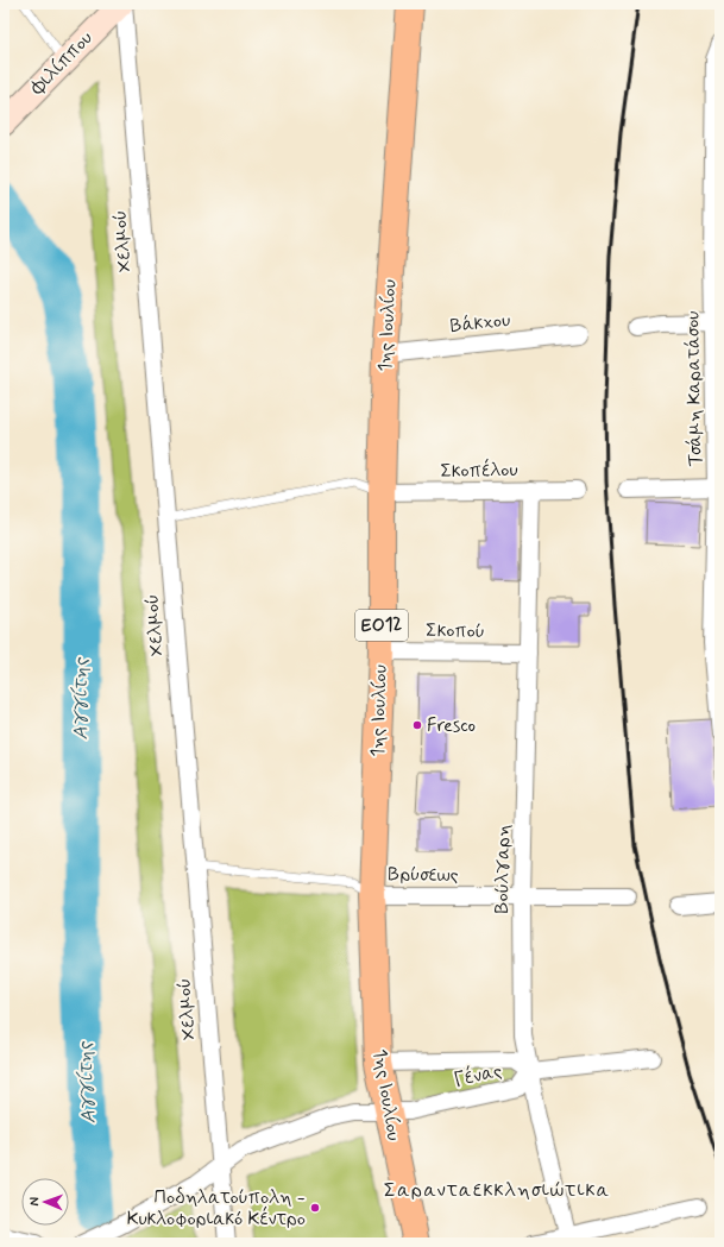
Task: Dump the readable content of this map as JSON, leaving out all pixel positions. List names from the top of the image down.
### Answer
{
  "streets": {
    "main road": ["Φιλίππου", "1ης Ιουλίου", "ΕΟ12"],
    "street": [
      "Χελμού",
      "Βάκχου",
      "Τσάμη Καρατάσου",
      "Σκοπέλου",
      "Σκοπού",
      "Βούλγαρη",
      "Βρύσεως",
      "Γένας"
    ]
  },
  "crossings": [
    ["Φιλίππου", "Χελμού"],
    ["Χελμού", "Βρύσεως"],
    ["Χελμού", "Γένας"],
    ["Βάκχου", "1ης Ιουλίου"],
    ["1ης Ιουλίου", "Σκοπέλου"],
    ["1ης Ιουλίου", "Σκοπού"],
    ["1ης Ιουλίου", "Βρύσεως"],
    ["1ης Ιουλίου", "Γένας"],
    ["Σκοπέλου", "Βούλγαρη"],
    ["Σκοπού", "Βούλγαρη"],
    ["Βούλγαρη", "Βρύσεως"],
    ["Βούλγαρη", "Γένας"]
  ],
  "districts": ["Σαρανταεκκλησιώτικα"],
  "water": ["Αγγίτης"],
  "places": ["Fresco", "Ποδηλατούπολη - Κυκλοφοριακό Κέντρο"],
  "north": "left"
}
